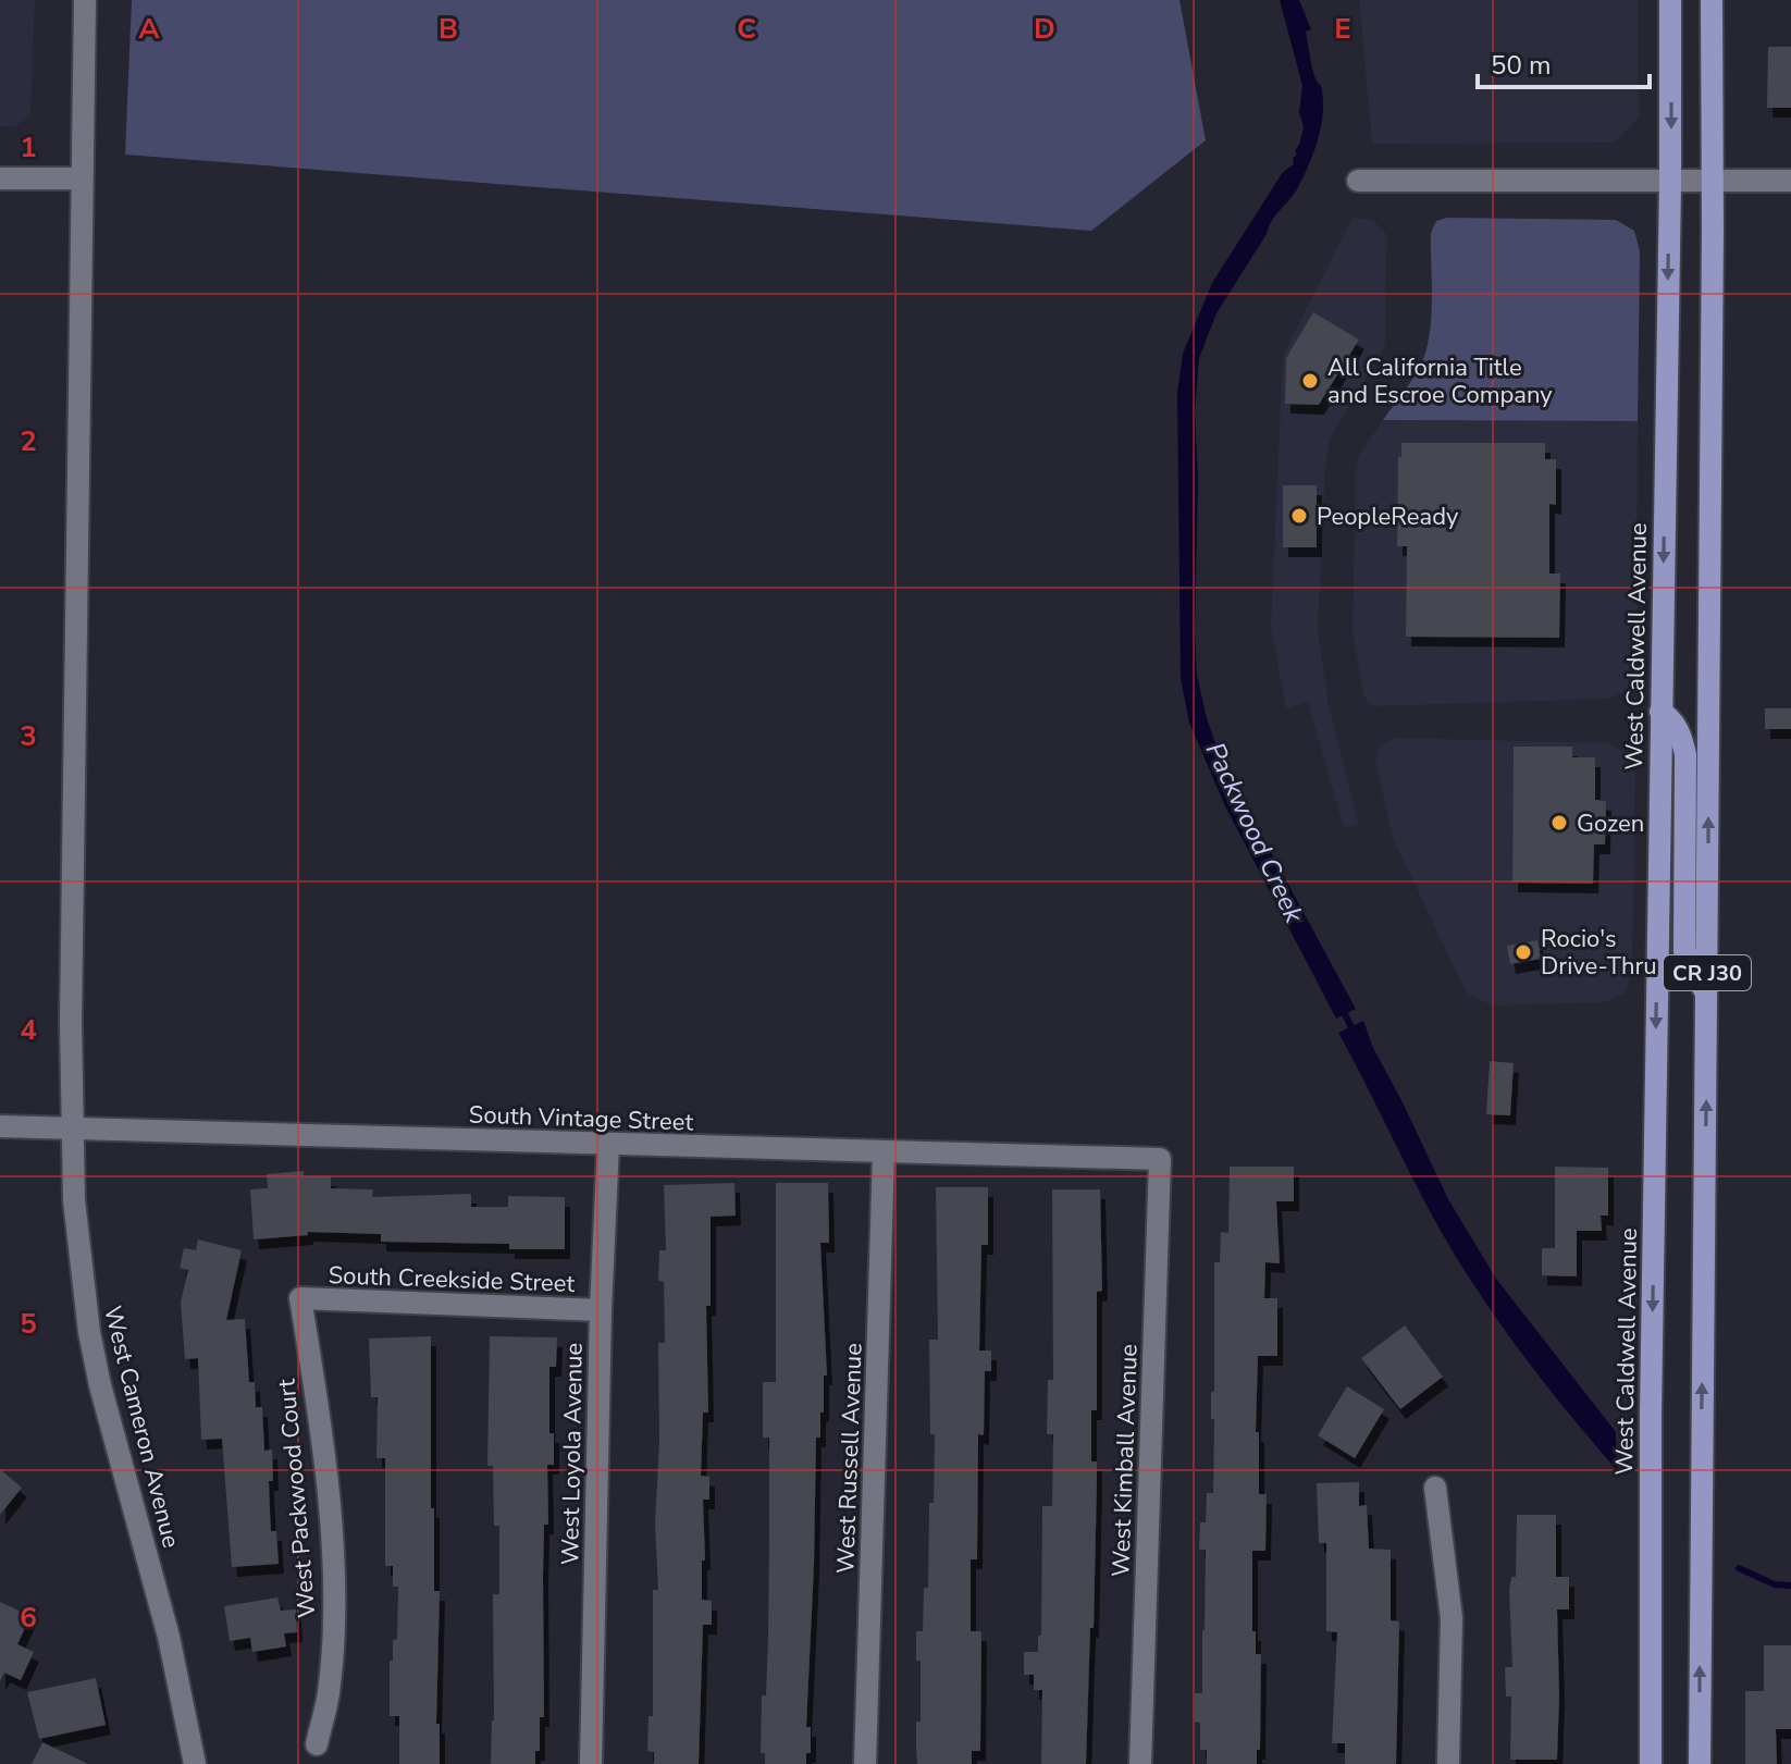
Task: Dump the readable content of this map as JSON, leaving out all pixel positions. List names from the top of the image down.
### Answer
{
  "streets": {
    "main road": ["West Caldwell Avenue", "CR J30"],
    "street": [
      "South Vintage Street",
      "South Creekside Street",
      "West Cameron Avenue",
      "West Loyola Avenue",
      "West Russell Avenue",
      "West Kimball Avenue",
      "West Packwood Court"
    ]
  },
  "crossings": [
    ["South Vintage Street", "West Cameron Avenue"],
    ["South Vintage Street", "West Loyola Avenue"],
    ["South Vintage Street", "West Russell Avenue"],
    ["South Vintage Street", "West Kimball Avenue"],
    ["South Creekside Street", "West Loyola Avenue"],
    ["South Creekside Street", "West Packwood Court"]
  ],
  "water": ["Packwood Creek"],
  "places": [
    "All California Title and Escroe Company",
    "PeopleReady",
    "Gozen",
    "Rocio's Drive-Thru"
  ],
  "scale_bar": "50 m",
  "grid": {
    "columns": [
      "A",
      "B",
      "C",
      "D",
      "E"
    ],
    "rows": [
      "1",
      "2",
      "3",
      "4",
      "5",
      "6"
    ]
  }
}
